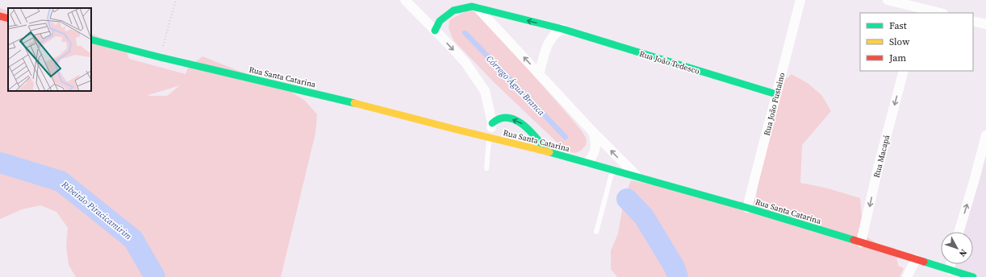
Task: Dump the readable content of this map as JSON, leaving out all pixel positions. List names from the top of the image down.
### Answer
{
  "streets": {
    "street": [
      "Rua João Tedesco",
      "Rua Santa Catarina",
      "Rua João Fustaino",
      "Rua Macapá"
    ]
  },
  "crossings": [
    ["Rua João Tedesco", "Rua João Fustaino"],
    ["Rua Santa Catarina", "Rua João Fustaino"],
    ["Rua Santa Catarina", "Rua Macapá"]
  ],
  "one_way": ["Rua Macapá"],
  "water": ["Córrego Água Branca", "Ribeirão Piracicamirim"],
  "legend": ["Fast", "Slow", "Jam"],
  "north": "bottom right"
}
